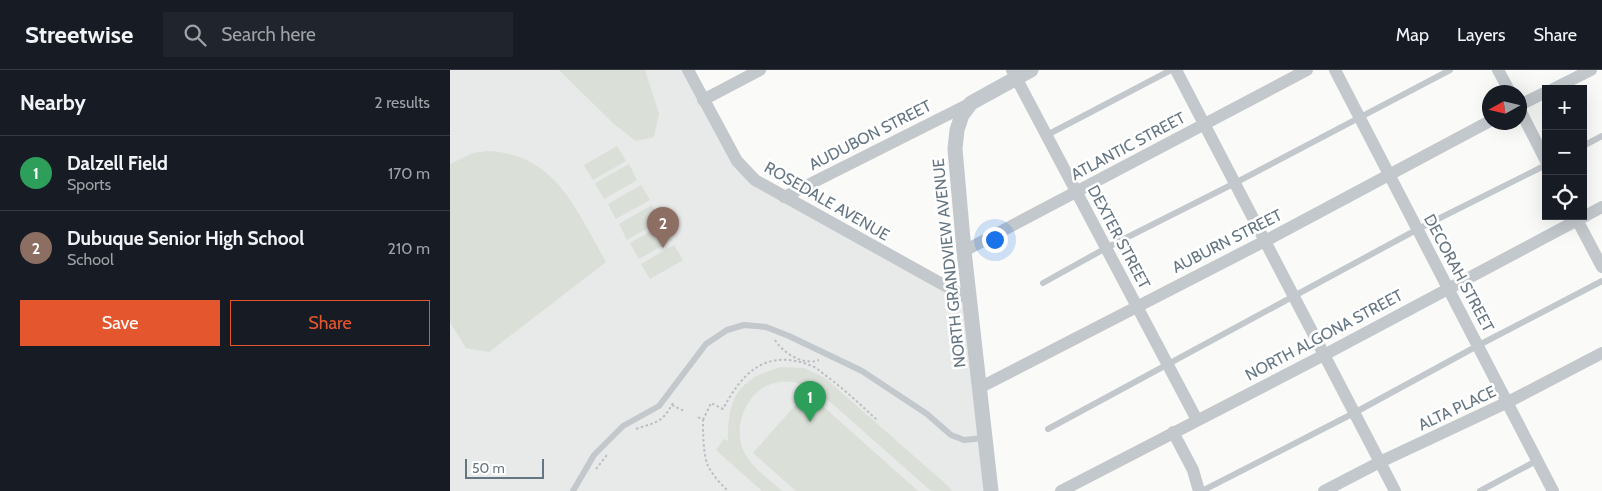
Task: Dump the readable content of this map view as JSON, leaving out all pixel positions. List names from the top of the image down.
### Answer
{
  "streets": {
    "street": [
      "AUDUBON STREET",
      "ATLANTIC STREET",
      "ROSEDALE AVENUE",
      "DEXTER STREET",
      "AUBURN STREET",
      "NORTH GRANDVIEW AVENUE",
      "DECORAH STREET",
      "NORTH ALGONA STREET",
      "ALTA PLACE"
    ]
  },
  "crossings": [
    ["AUDUBON STREET", "ROSEDALE AVENUE"],
    ["AUDUBON STREET", "NORTH GRANDVIEW AVENUE"],
    ["ATLANTIC STREET", "DEXTER STREET"],
    ["ATLANTIC STREET", "NORTH GRANDVIEW AVENUE"],
    ["ROSEDALE AVENUE", "NORTH GRANDVIEW AVENUE"],
    ["DEXTER STREET", "AUBURN STREET"],
    ["DEXTER STREET", "NORTH ALGONA STREET"],
    ["AUBURN STREET", "NORTH GRANDVIEW AVENUE"],
    ["AUBURN STREET", "DECORAH STREET"],
    ["DECORAH STREET", "NORTH ALGONA STREET"],
    ["DECORAH STREET", "ALTA PLACE"]
  ],
  "scale_bar": "50 m",
  "north": "left",
  "page": {
    "header": "Streetwise",
    "search": "Search here",
    "nav": ["Map", "Layers", "Share"],
    "heading": ["Nearby", "2 results"],
    "map_buttons": ["+", "−"],
    "list": [
      {
        "mark": "1",
        "name": "Dalzell Field",
        "note": "Sports",
        "value": "170 m"
      },
      {
        "mark": "2",
        "name": "Dubuque Senior High School",
        "note": "School",
        "value": "210 m"
      }
    ],
    "pins": ["2", "1"],
    "buttons": ["Save", "Share"],
    "scale": "50 m"
  }
}
